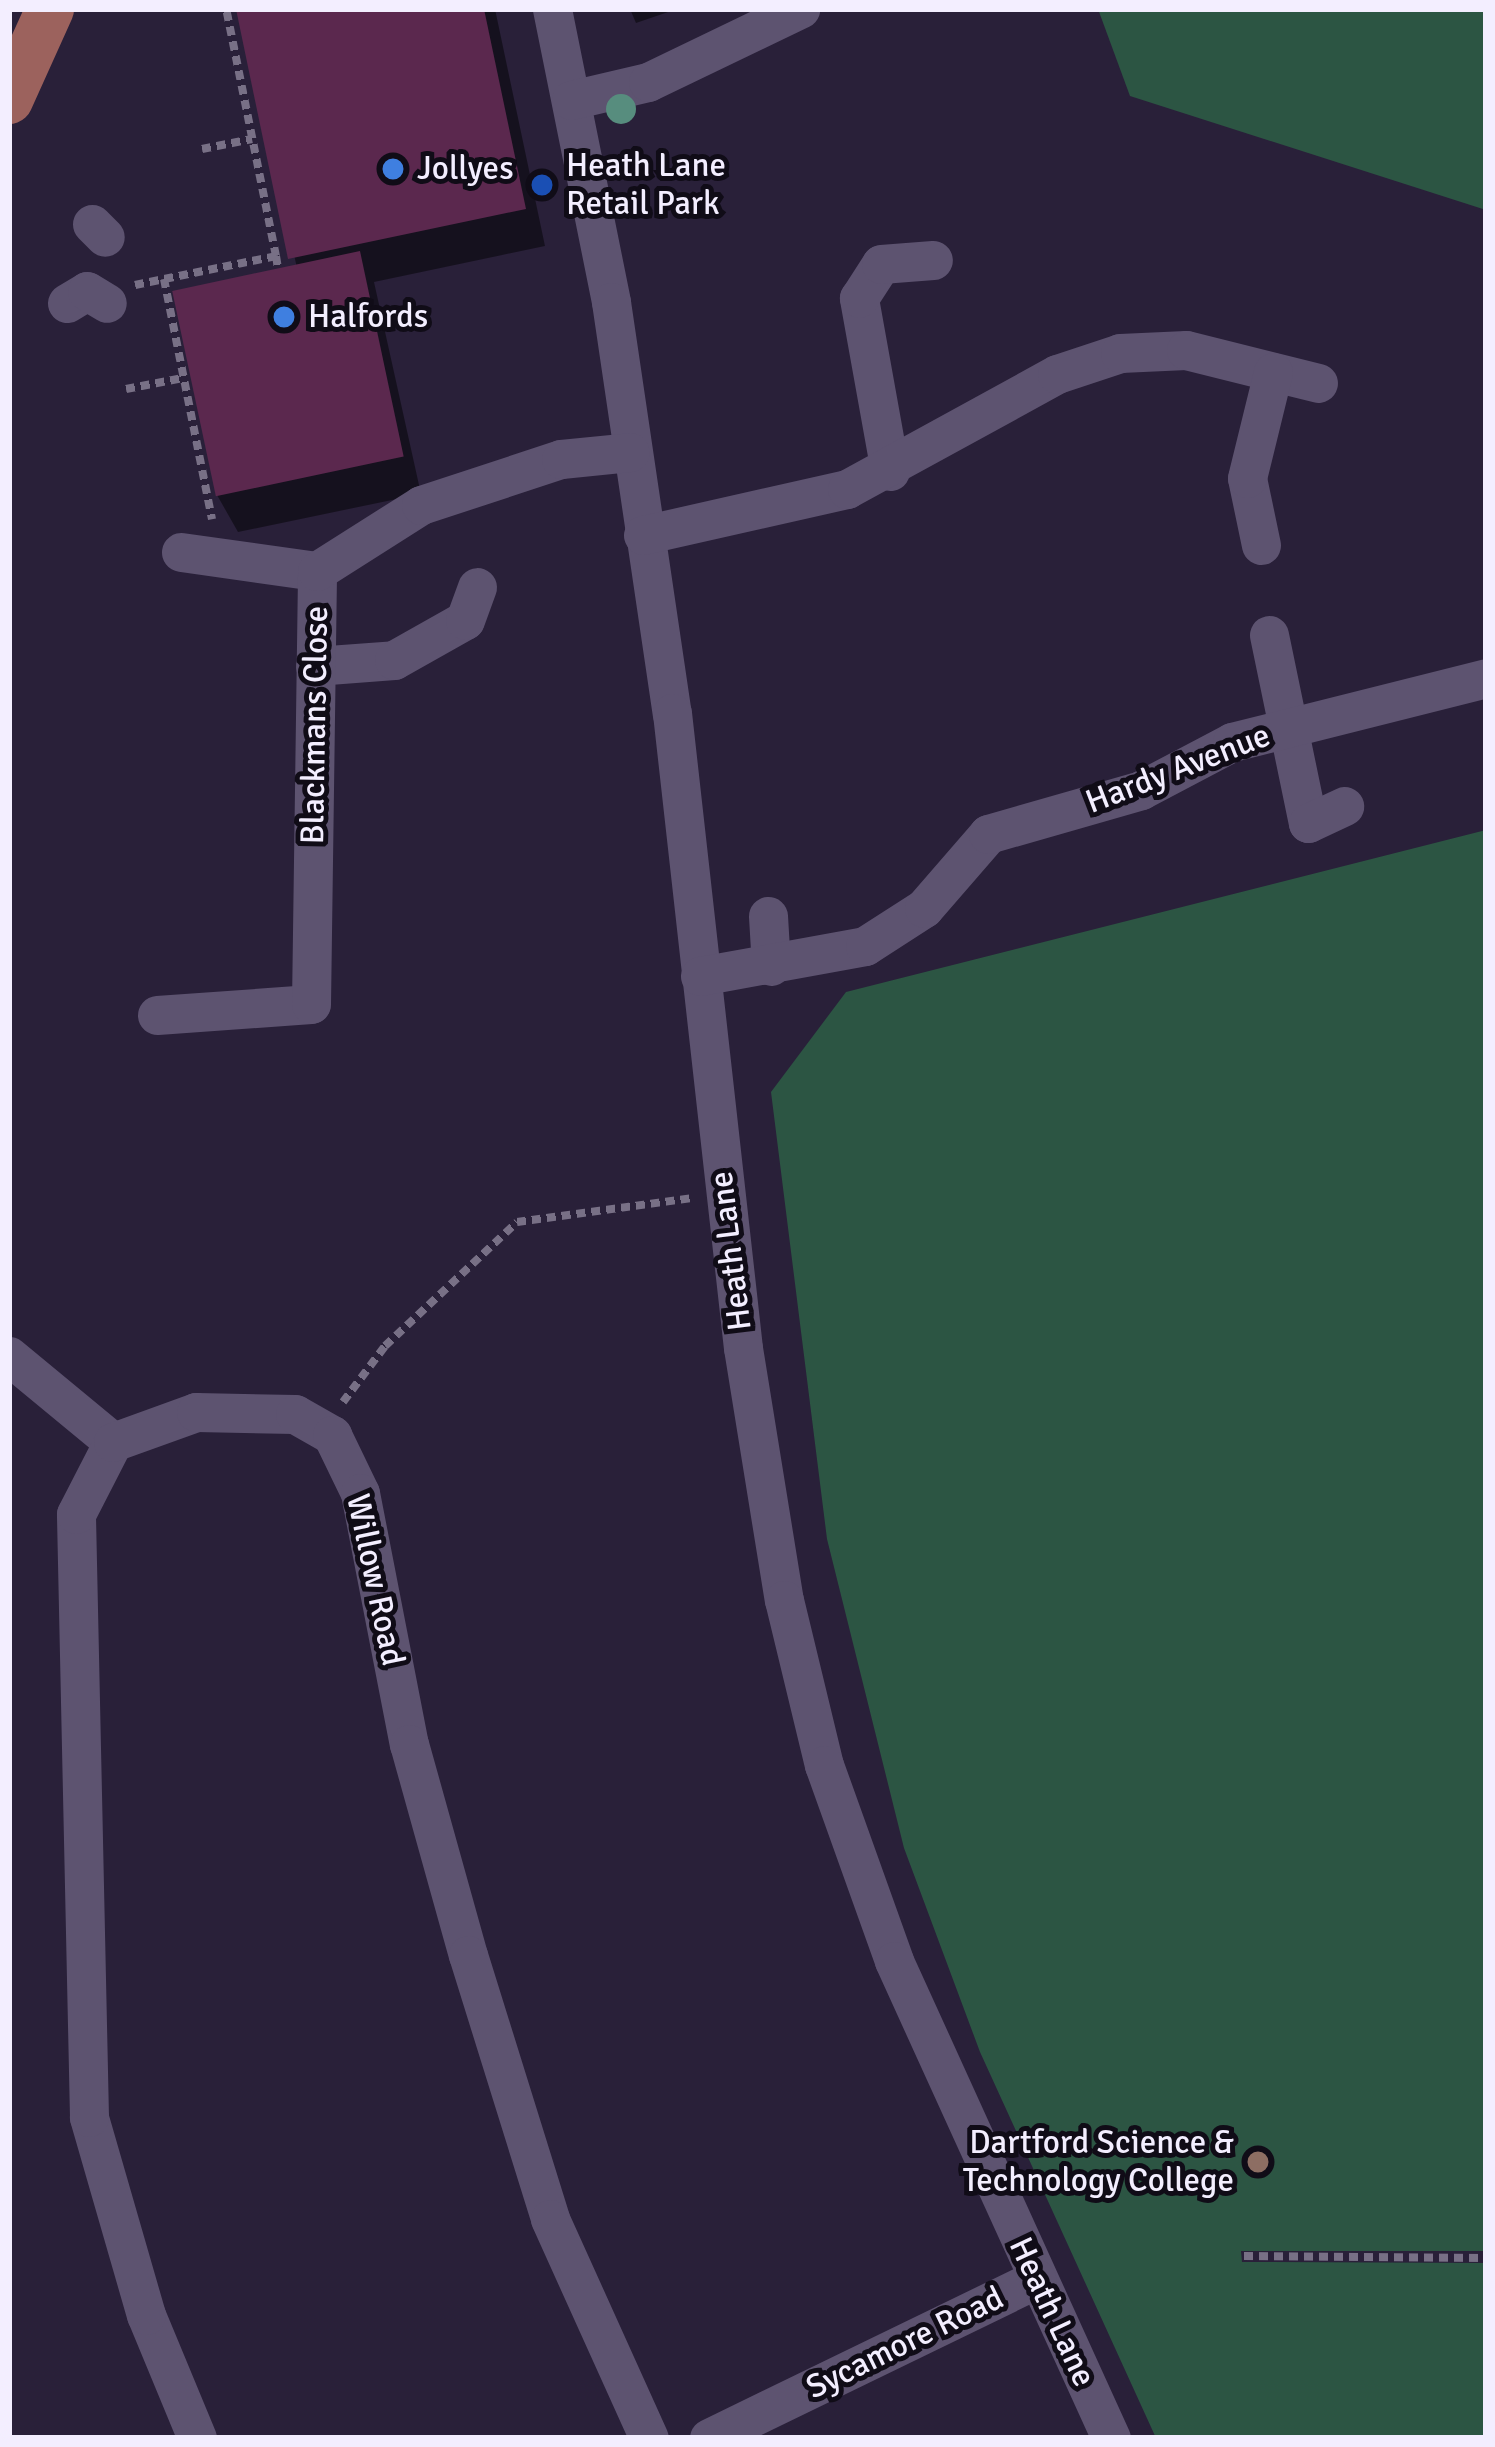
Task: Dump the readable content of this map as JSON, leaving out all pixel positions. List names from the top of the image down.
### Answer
{
  "streets": {
    "street": [
      "Blackmans Close",
      "Hardy Avenue",
      "Heath Lane",
      "Willow Road",
      "Sycamore Road"
    ]
  },
  "crossings": [
    ["Blackmans Close", "Heath Lane"],
    ["Hardy Avenue", "Heath Lane"],
    ["Heath Lane", "Sycamore Road"]
  ],
  "places": [
    "Jollyes",
    "Heath Lane Retail Park",
    "Halfords",
    "Dartford Science & Technology College"
  ]
}
